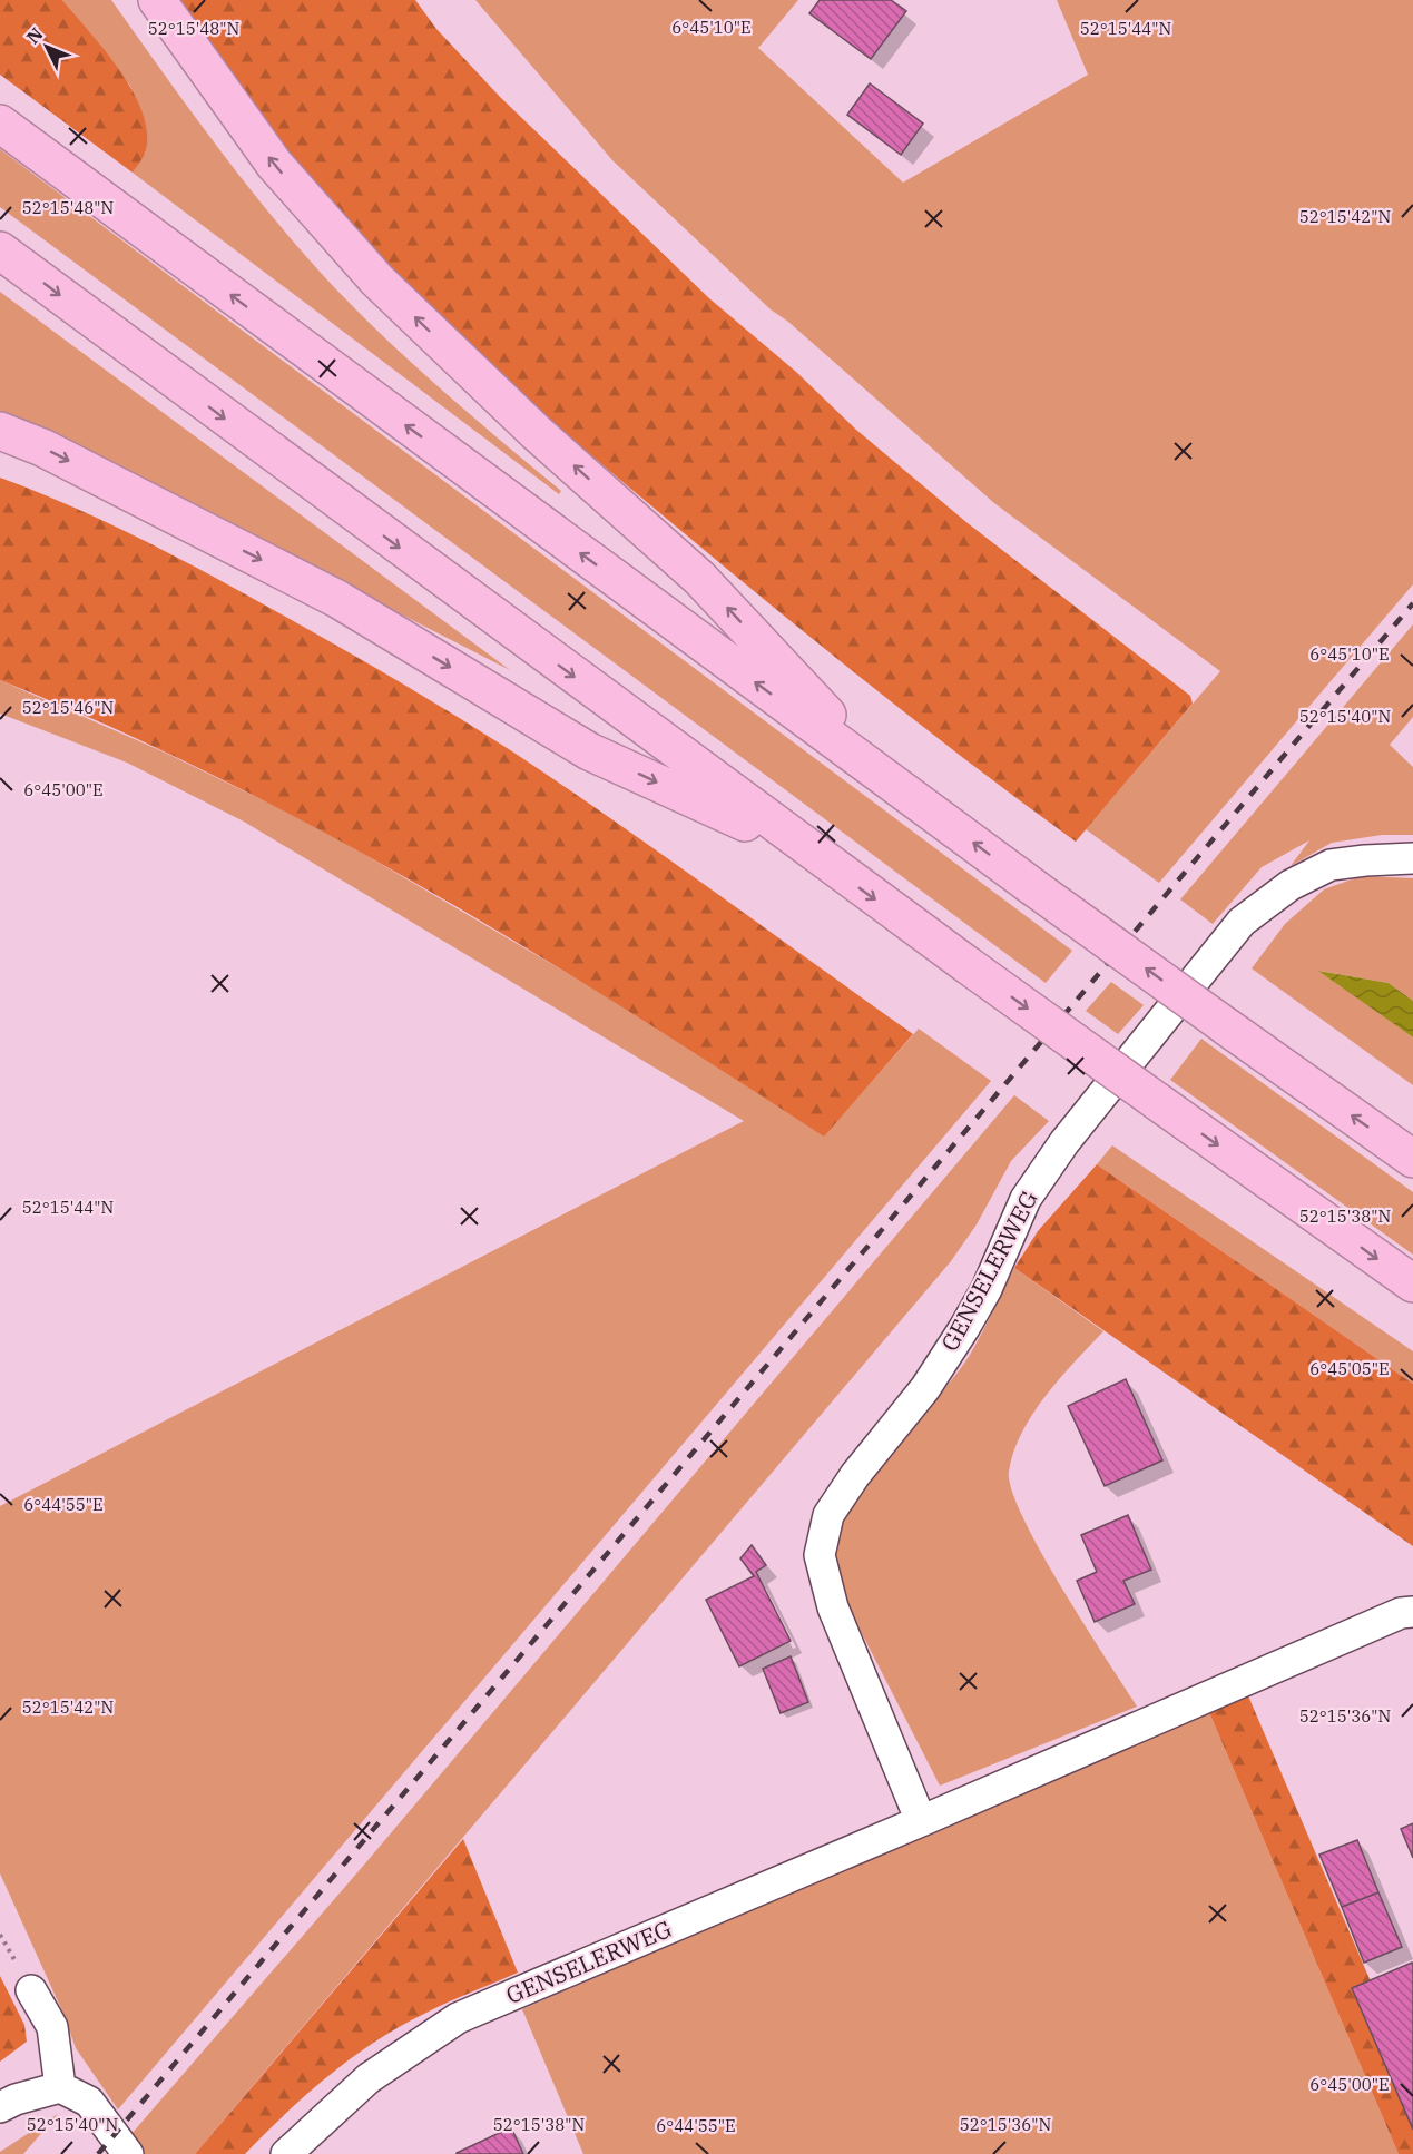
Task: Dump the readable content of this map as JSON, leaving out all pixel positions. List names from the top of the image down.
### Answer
{
  "streets": {
    "street": ["GENSELERWEG"]
  },
  "north": "top left",
  "coordinates": [
    "6°45'10\"E",
    "52°15'48\"N",
    "52°15'44\"N",
    "52°15'42\"N",
    "52°15'46\"N",
    "52°15'40\"N",
    "6°45'00\"E",
    "52°15'38\"N",
    "6°45'05\"E",
    "6°44'55\"E",
    "52°15'36\"N"
  ]
}
